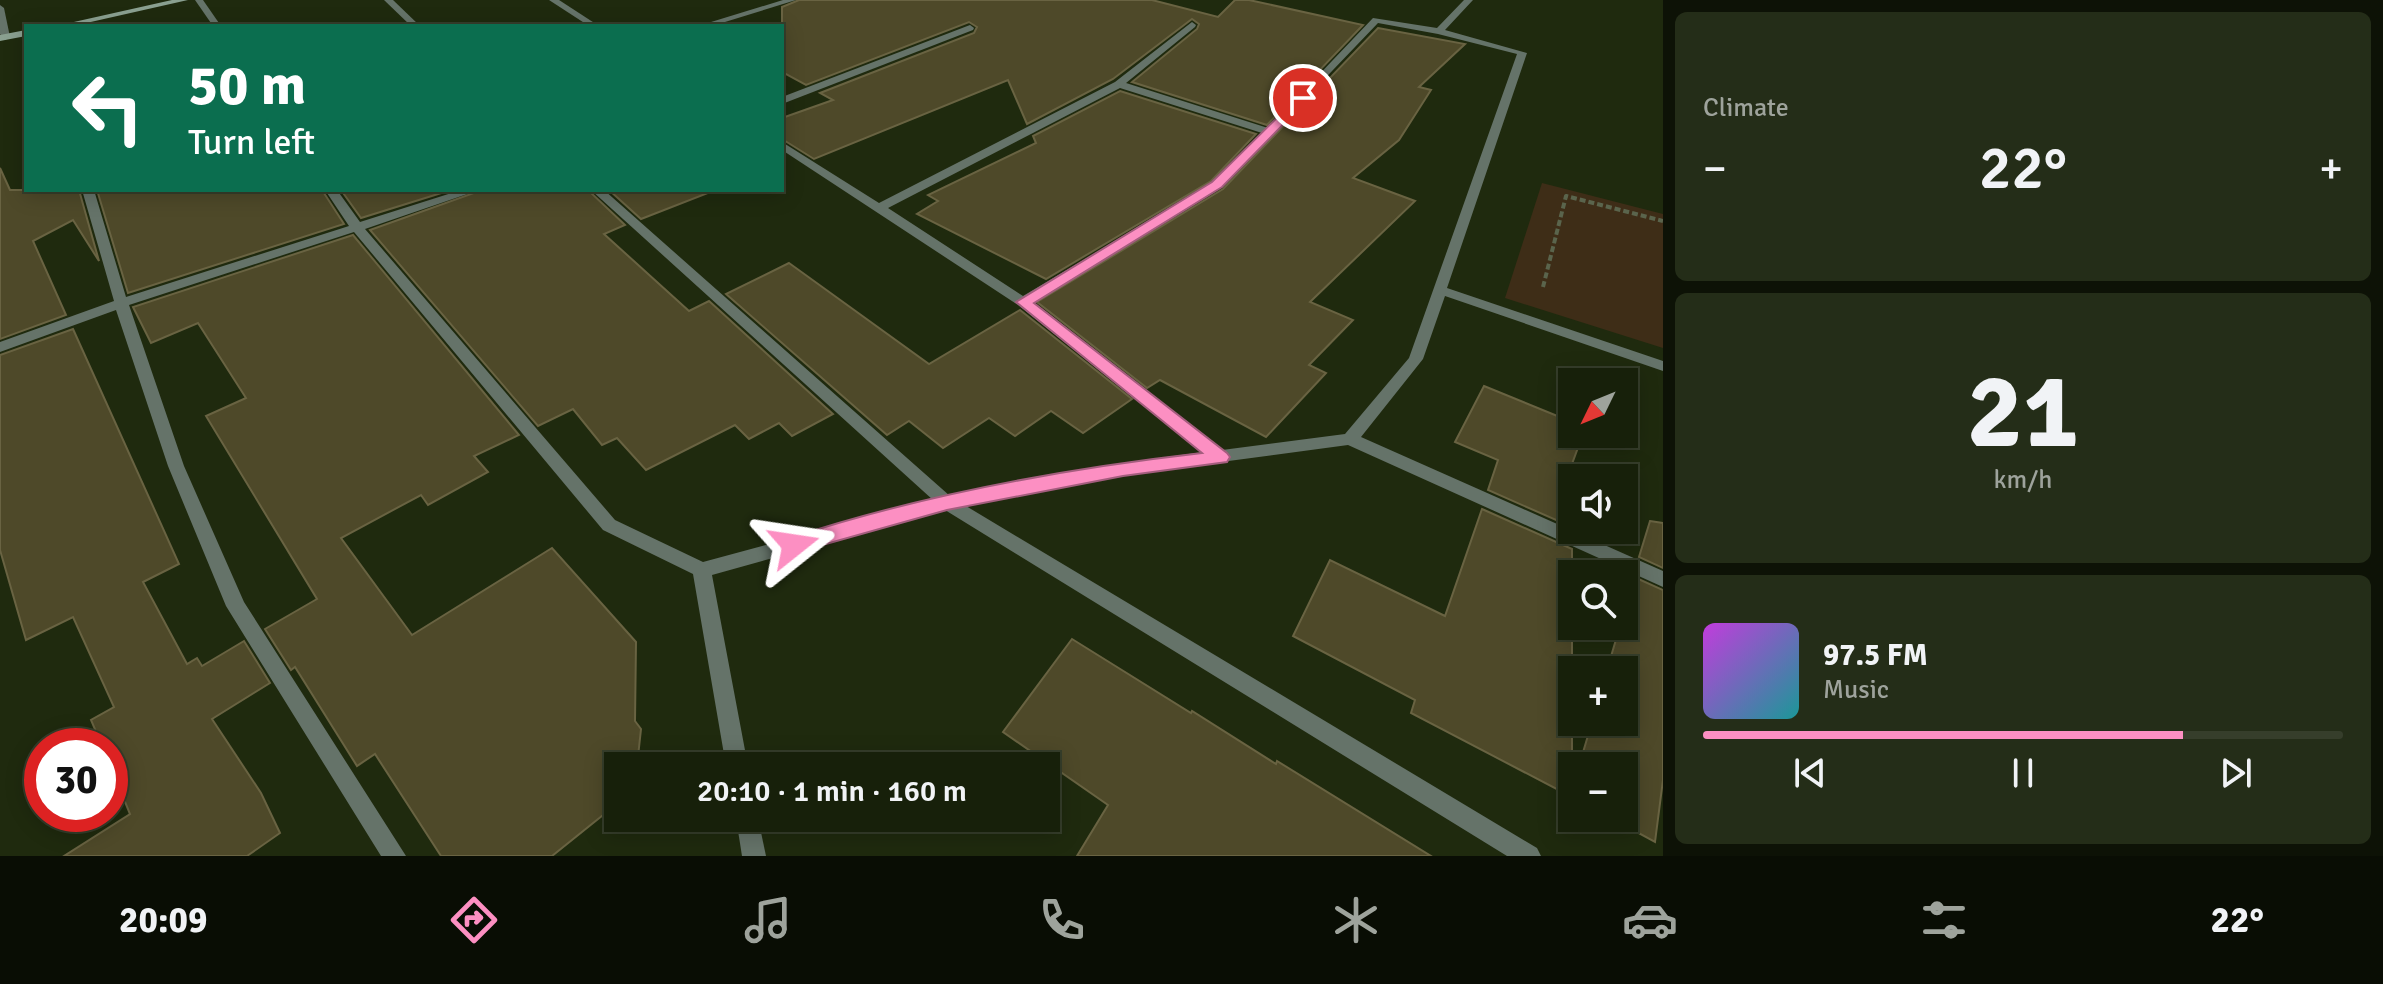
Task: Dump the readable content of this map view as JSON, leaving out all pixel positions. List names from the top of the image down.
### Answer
{
  "north": "bottom left",
  "page": {
    "tile": [
      "Climate",
      ["21", "km/h"]
    ],
    "turn": ["50 m", "Turn left"],
    "heat": ["−", "22°", "+"],
    "map_buttons": ["+", "−"],
    "song": ["97.5 FM", "Music"],
    "limit": "30",
    "trip": "20:10 · 1 min · 160 m",
    "tabs": ["20:09", "22°"]
  }
}
